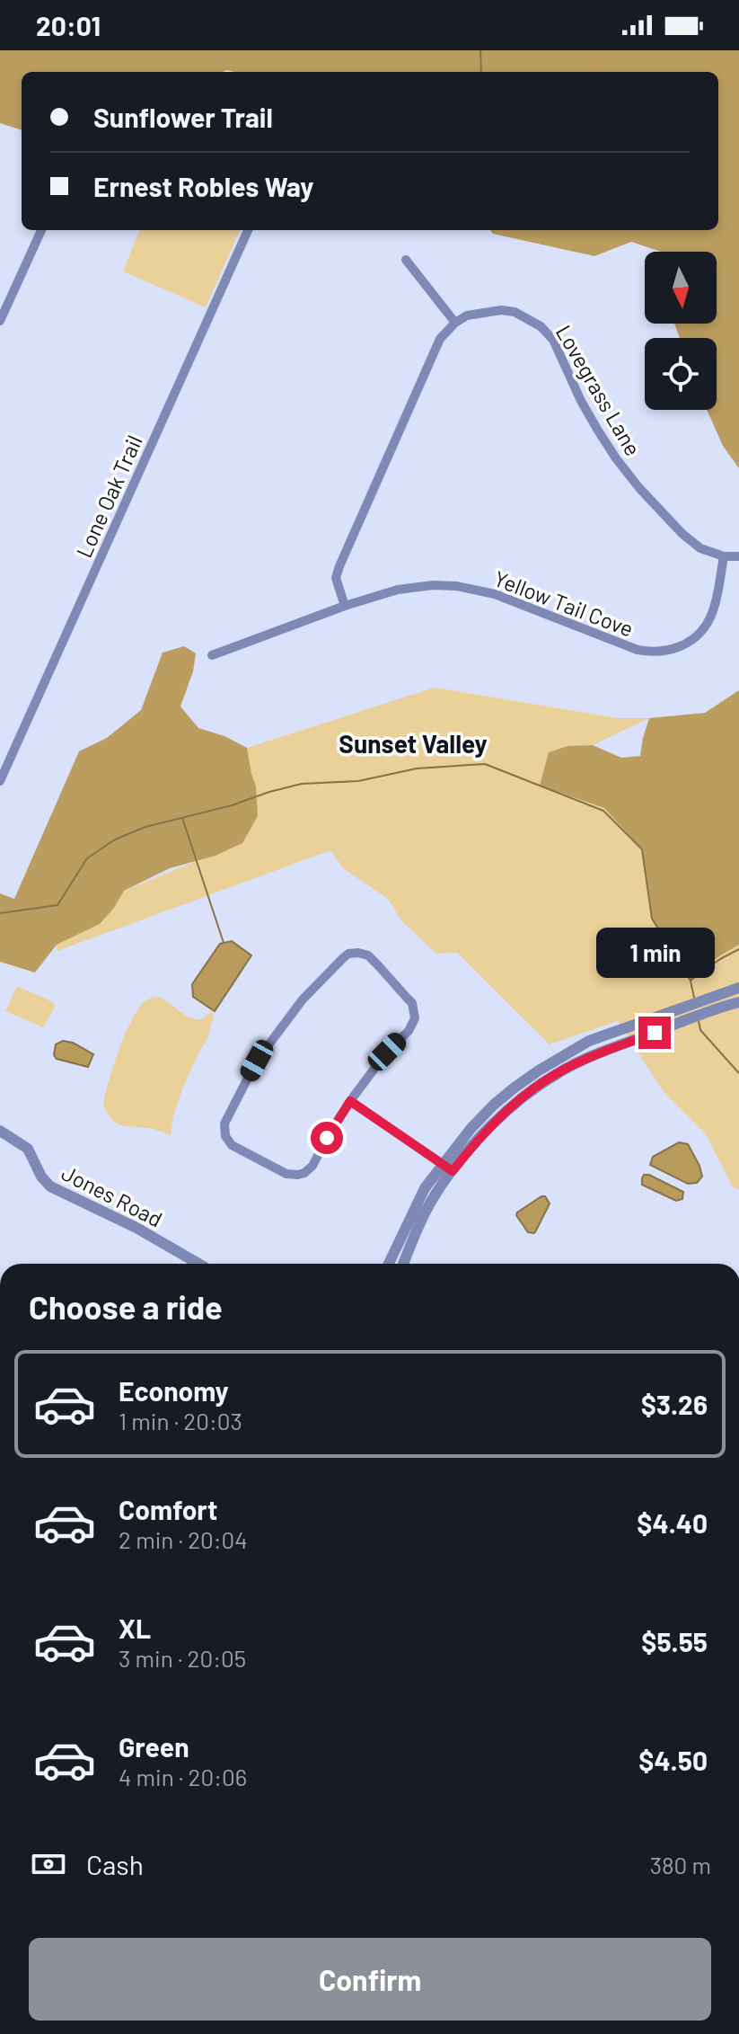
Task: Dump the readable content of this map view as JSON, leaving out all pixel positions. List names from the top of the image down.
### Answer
{
  "streets": {
    "street": [
      "Lovegrass Lane",
      "Lone Oak Trail",
      "Yellow Tail Cove",
      "Jones Road"
    ]
  },
  "crossings": [
    ["Lovegrass Lane", "Yellow Tail Cove"]
  ],
  "districts": ["Sunset Valley"],
  "north": "bottom",
  "page": {
    "status": "20:01",
    "banner": ["Sunflower Trail", "Ernest Robles Way"],
    "bubble": "1 min",
    "heading": "Choose a ride",
    "list": [
      {
        "name": "Economy",
        "note": "1 min · 20:03",
        "value": "$3.26"
      },
      {
        "name": "Comfort",
        "note": "2 min · 20:04",
        "value": "$4.40"
      },
      {
        "name": "XL",
        "note": "3 min · 20:05",
        "value": "$5.55"
      },
      {
        "name": "Green",
        "note": "4 min · 20:06",
        "value": "$4.50"
      }
    ],
    "pay": ["Cash", "380 m"],
    "buttons": "Confirm"
  }
}
